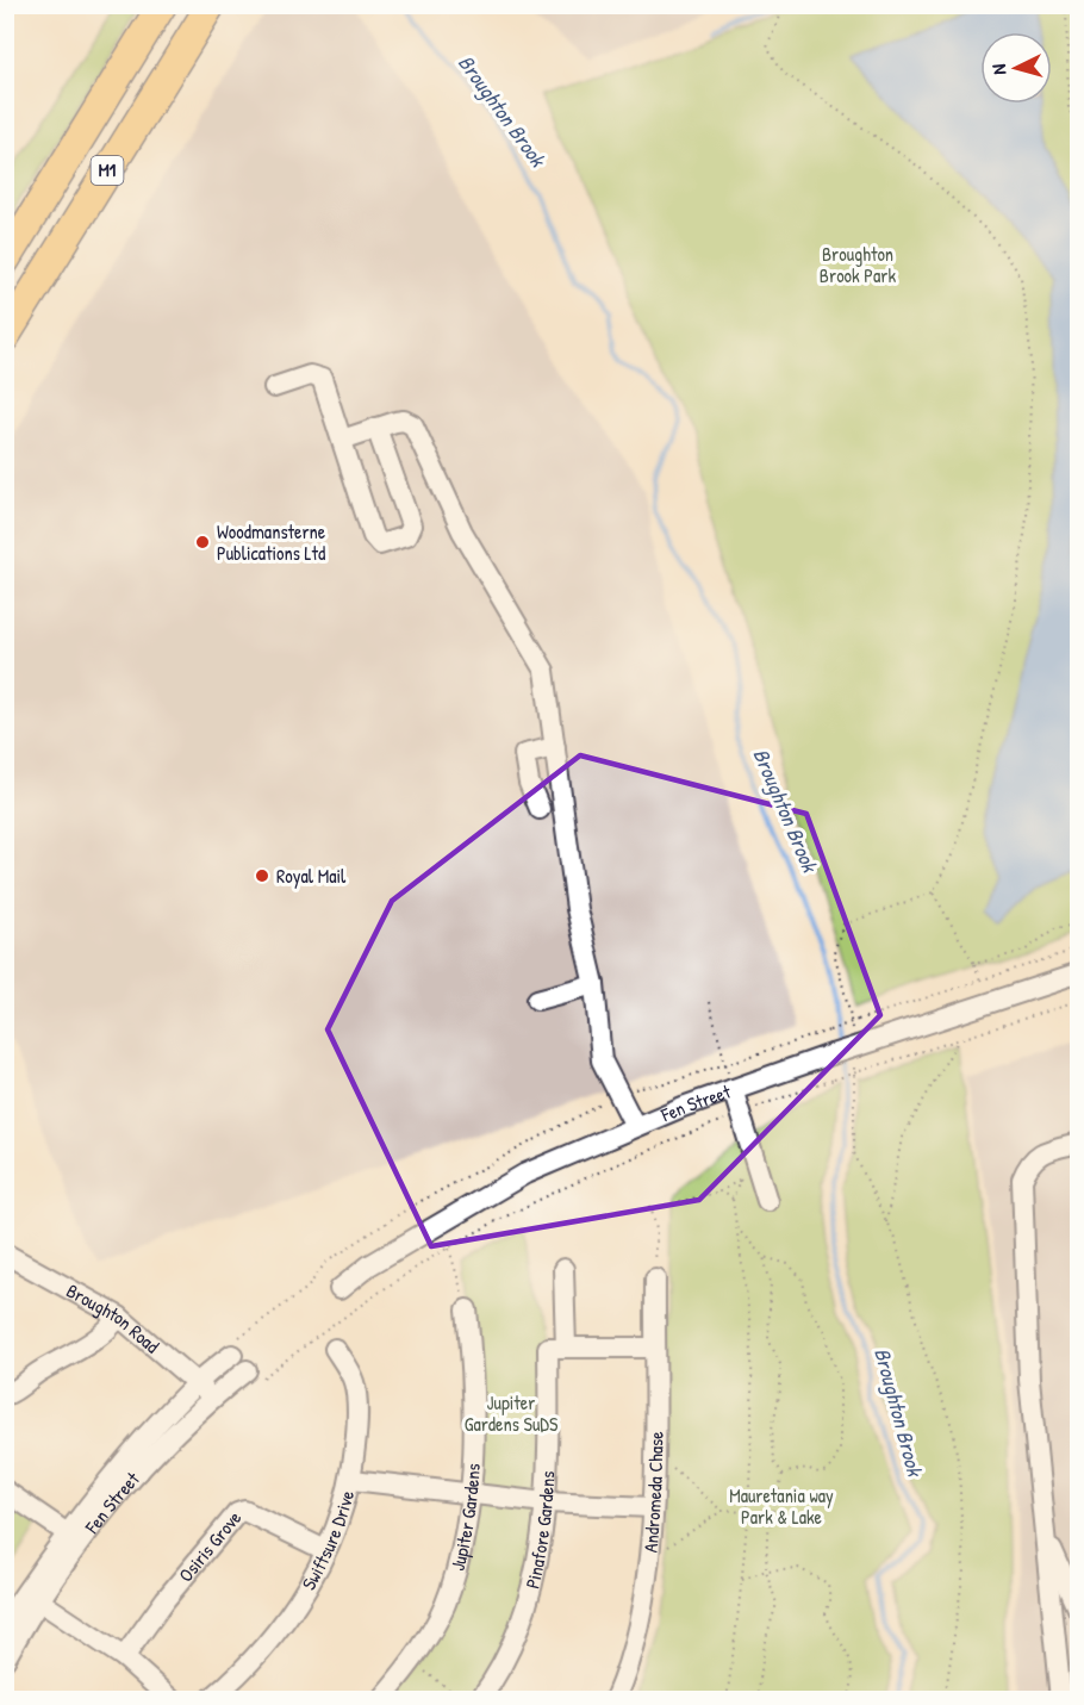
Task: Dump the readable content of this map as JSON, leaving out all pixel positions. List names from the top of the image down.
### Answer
{
  "streets": {
    "highway": ["M1"],
    "street": [
      "Fen Street",
      "Broughton Road",
      "Andromeda Chase",
      "Jupiter Gardens",
      "Pinafore Gardens",
      "Swiftsure Drive",
      "Osiris Grove"
    ]
  },
  "crossings": [
    ["Fen Street", "Broughton Road"],
    ["Swiftsure Drive", "Osiris Grove"]
  ],
  "water": ["Broughton Brook"],
  "parks": ["Broughton Brook Park", "Jupiter Gardens SuDS", "Mauretania way Park & Lake"],
  "places": ["Woodmansterne Publications Ltd", "Royal Mail"],
  "north": "left"
}
